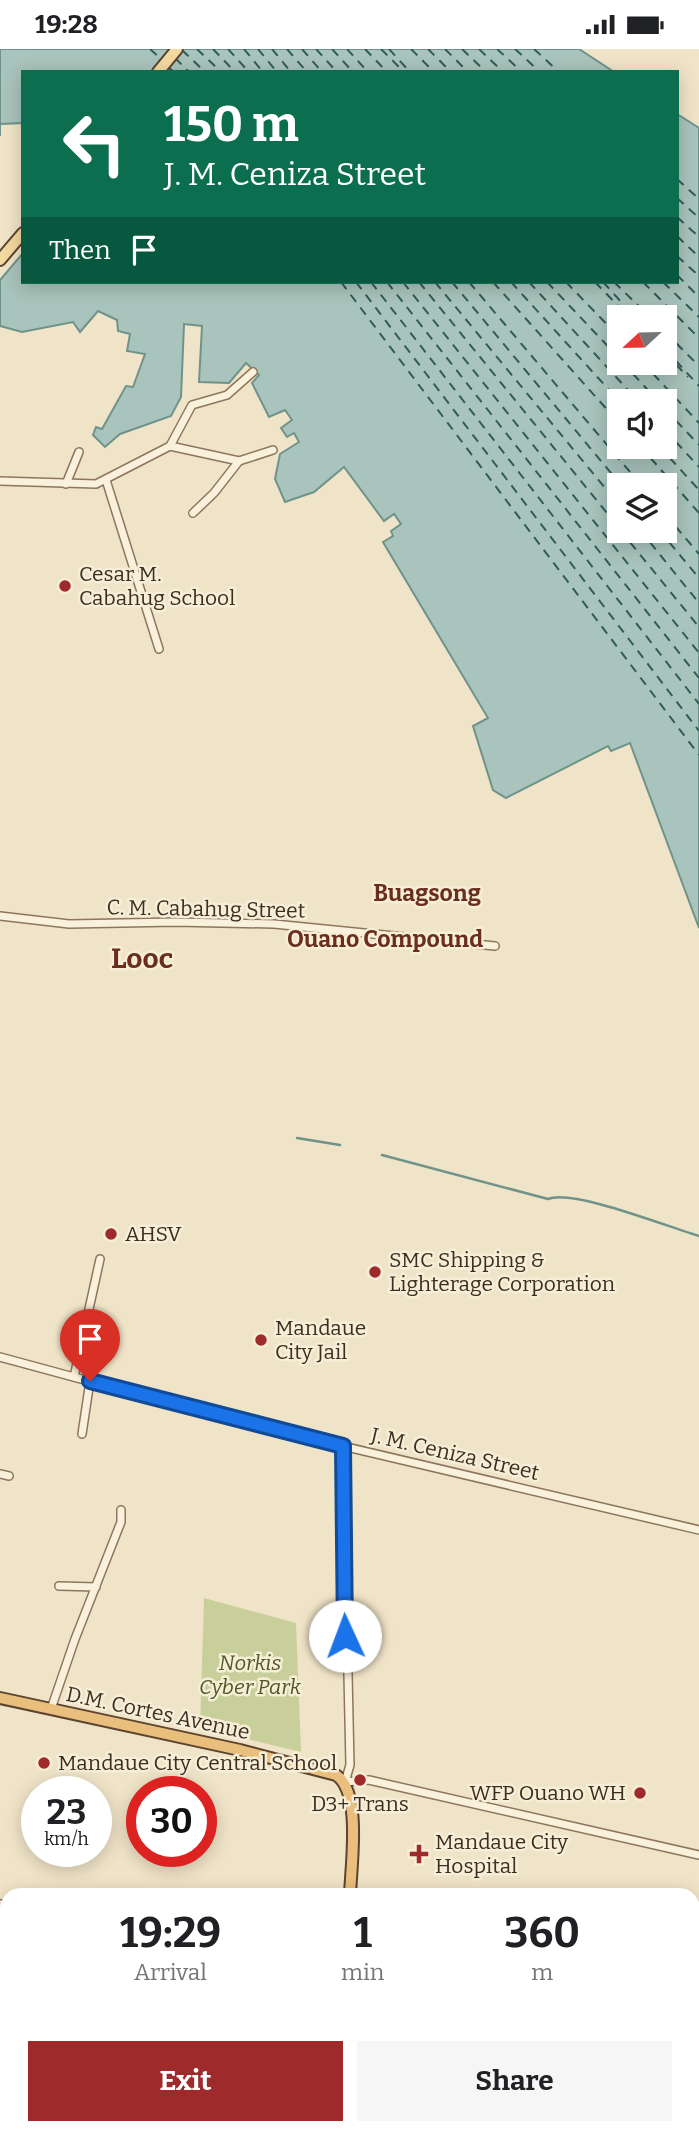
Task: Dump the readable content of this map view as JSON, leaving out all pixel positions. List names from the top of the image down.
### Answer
{
  "streets": {
    "highway": ["D.M. Cortes Avenue"],
    "street": ["C. M. Cabahug Street", "J. M. Ceniza Street"]
  },
  "districts": ["Buagsong", "Ouano Compound", "Looc"],
  "parks": ["Norkis Cyber Park"],
  "places": {
    "other": [
      "Cesar M. Cabahug School",
      "AHSV",
      "SMC Shipping & Lighterage Corporation",
      "Mandaue City Jail",
      "Mandaue City Central School",
      "D3+ Trans",
      "WFP Ouano WH"
    ],
    "health": ["Mandaue City Hospital"]
  },
  "north": "left",
  "page": {
    "status": "19:28",
    "turn": ["150 m", "J. M. Ceniza Street"],
    "then": "Then",
    "speed": "23 km/h",
    "limit": "30",
    "eta": [
      "19:29",
      "Arrival",
      "1",
      "min",
      "360",
      "m"
    ],
    "buttons": ["Exit", "Share"]
  }
}
